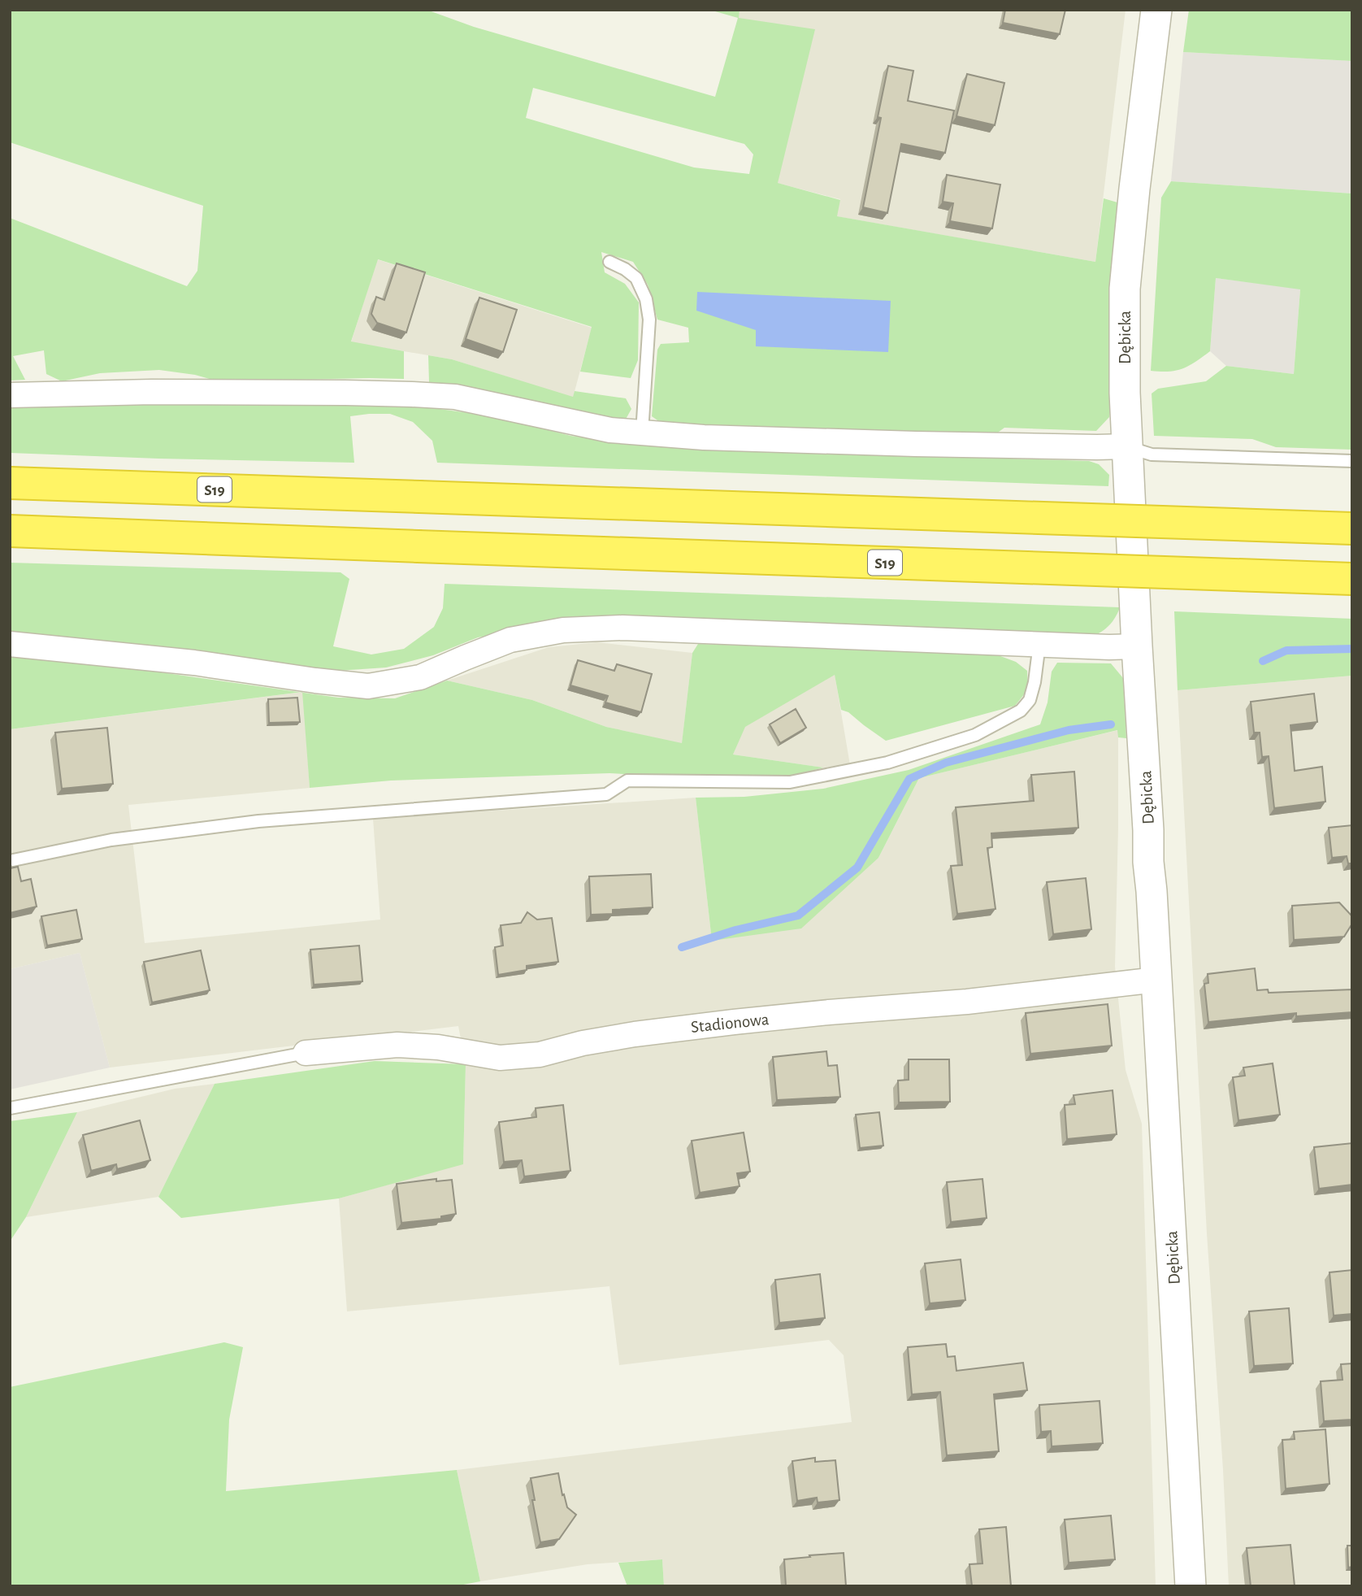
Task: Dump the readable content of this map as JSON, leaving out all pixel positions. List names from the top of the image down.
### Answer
{
  "streets": {
    "highway": ["S19"],
    "street": ["Dębicka", "Stadionowa"]
  },
  "crossings": [
    ["Dębicka", "Stadionowa"]
  ]
}
